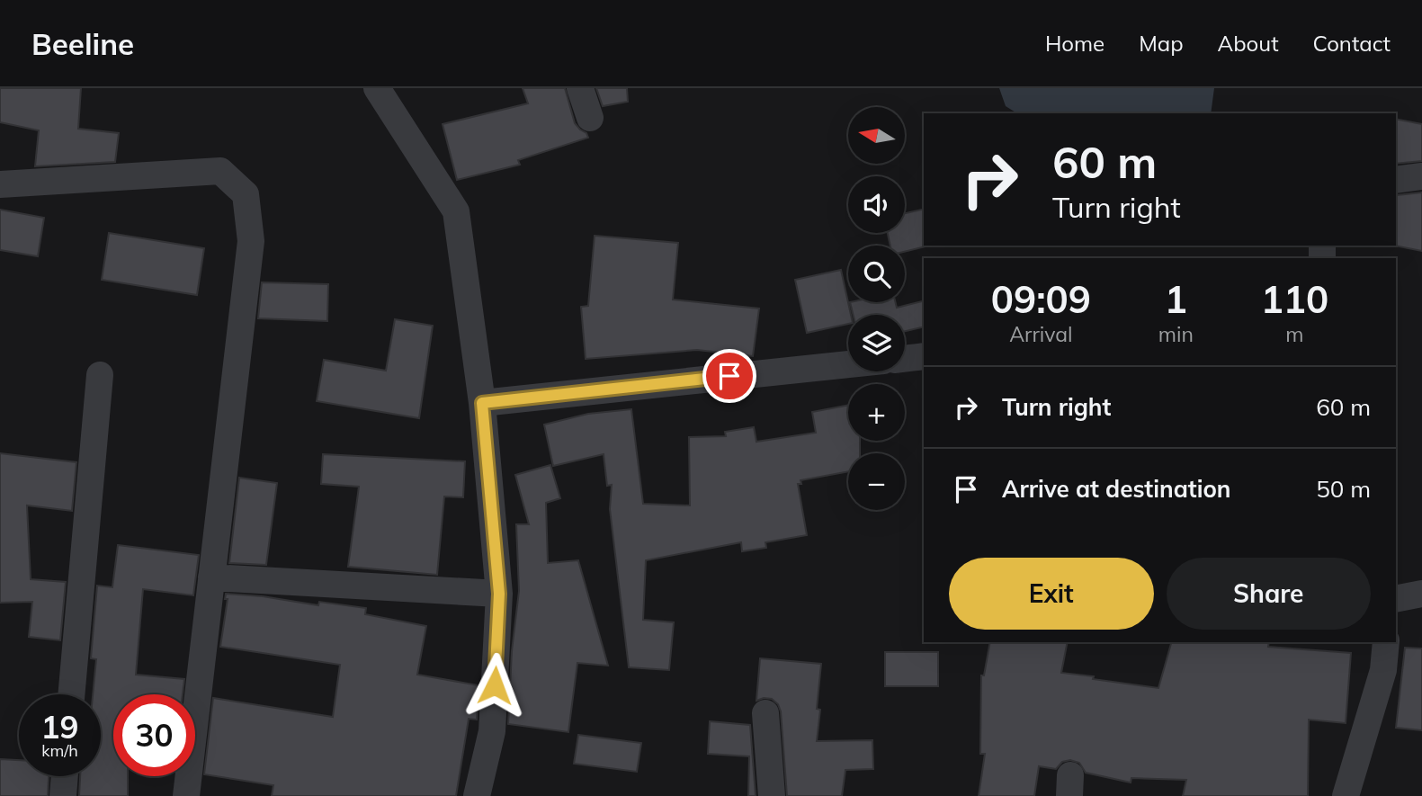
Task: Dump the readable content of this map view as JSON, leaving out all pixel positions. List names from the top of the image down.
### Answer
{
  "north": "left",
  "page": {
    "header": "Beeline",
    "nav": [
      "Home",
      "Map",
      "About",
      "Contact"
    ],
    "map_buttons": ["+", "−"],
    "turn": ["60 m", "Turn right"],
    "eta": [
      "09:09",
      "Arrival",
      "1",
      "min",
      "110",
      "m"
    ],
    "list": [
      {
        "name": "Turn right",
        "value": "60 m"
      },
      {
        "name": "Arrive at destination",
        "value": "50 m"
      }
    ],
    "buttons": ["Exit", "Share"],
    "speed": "19 km/h",
    "limit": "30"
  }
}
